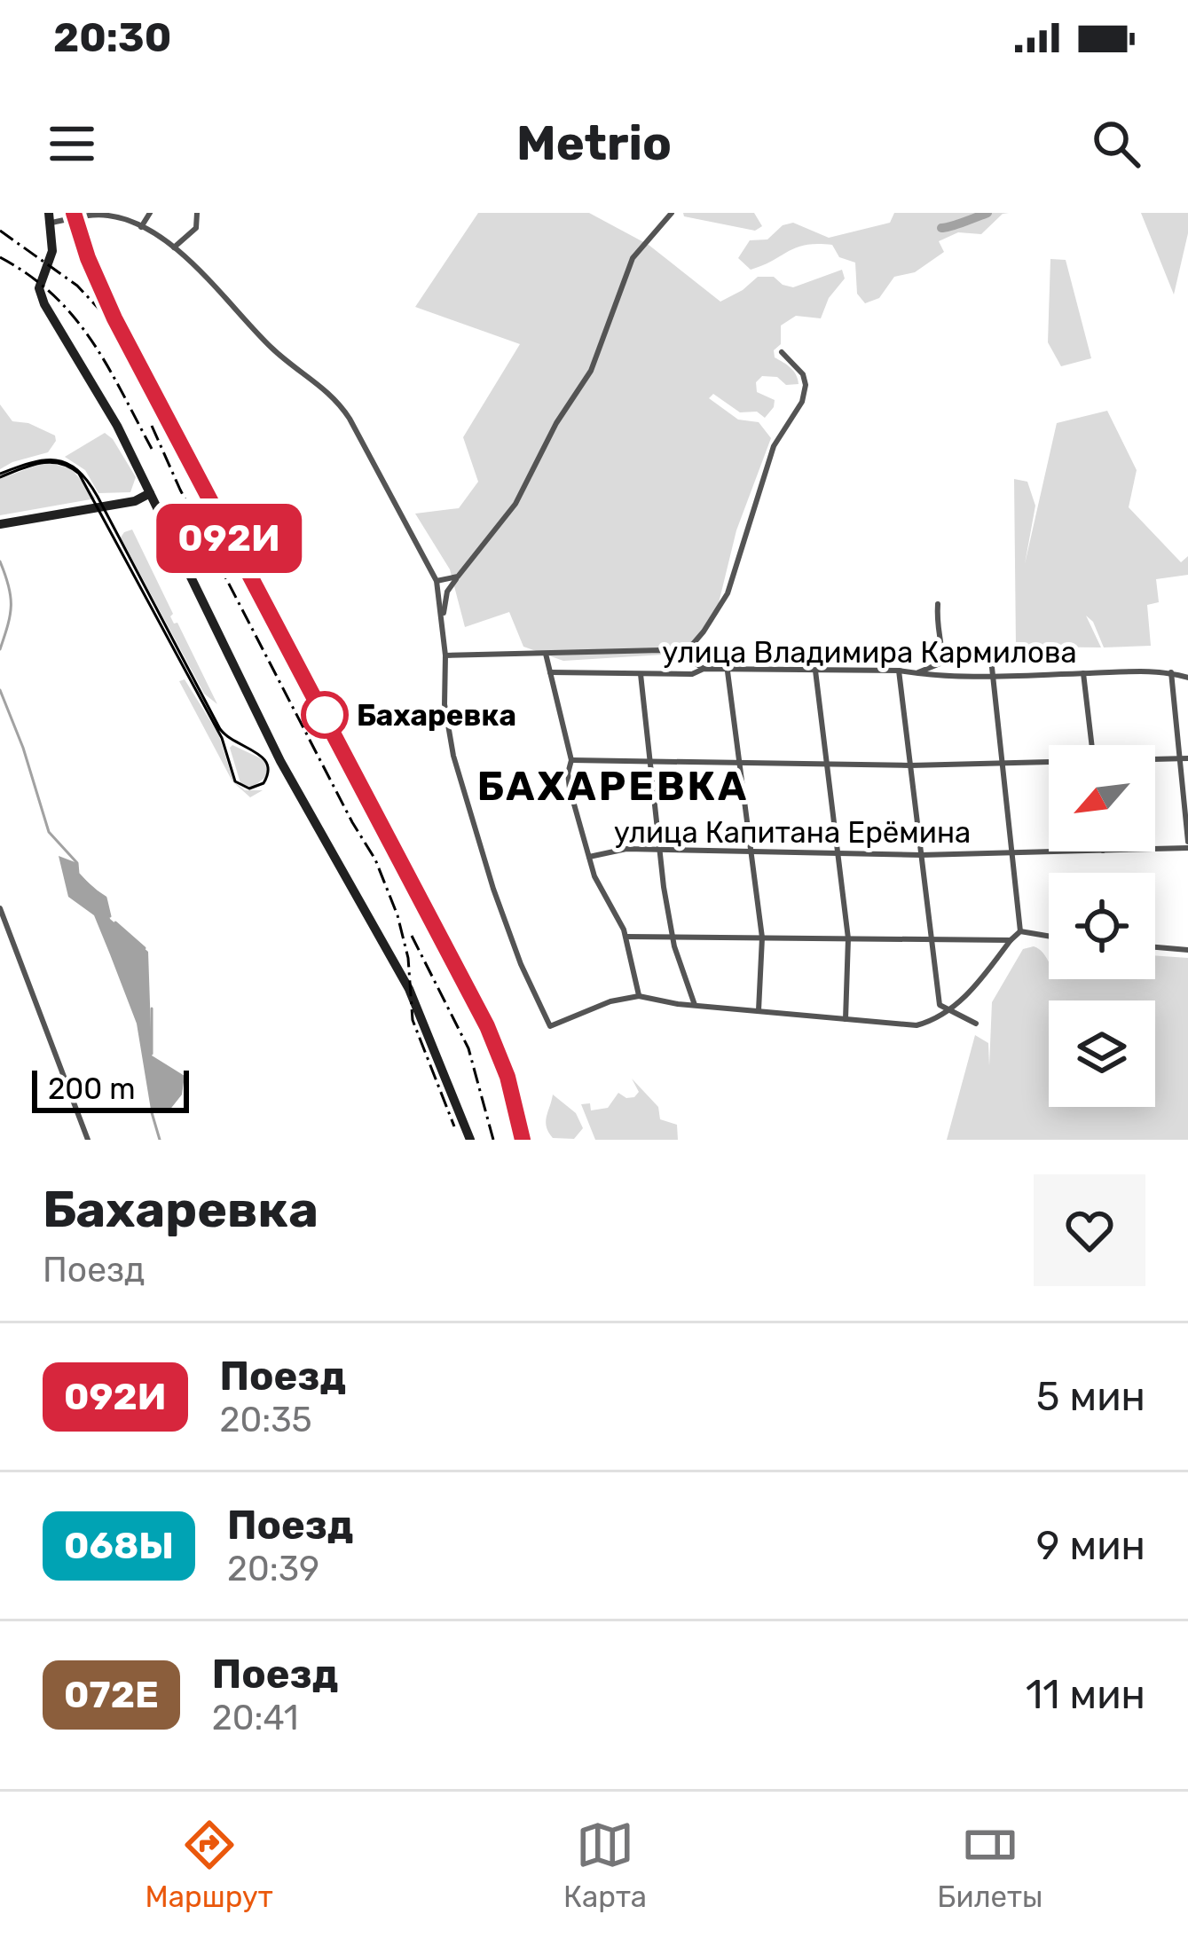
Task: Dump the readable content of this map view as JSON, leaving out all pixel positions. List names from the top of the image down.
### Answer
{
  "streets": {
    "street": ["улица Владимира Кармилова", "улица Капитана Ерёмина"]
  },
  "districts": ["БАХАРЕВКА"],
  "places": ["Бахаревка"],
  "scale_bar": "200 m",
  "north": "bottom left",
  "page": {
    "status": "20:30",
    "header": "Metrio",
    "on_map": "092И",
    "scale": "200 m",
    "heading": ["Бахаревка", "Поезд"],
    "list": [
      {
        "mark": "092И",
        "name": "Поезд",
        "note": "20:35",
        "value": "5 мин"
      },
      {
        "mark": "068Ы",
        "name": "Поезд",
        "note": "20:39",
        "value": "9 мин"
      },
      {
        "mark": "072Е",
        "name": "Поезд",
        "note": "20:41",
        "value": "11 мин"
      }
    ],
    "tabs": ["Маршрут", "Карта", "Билеты"]
  }
}
